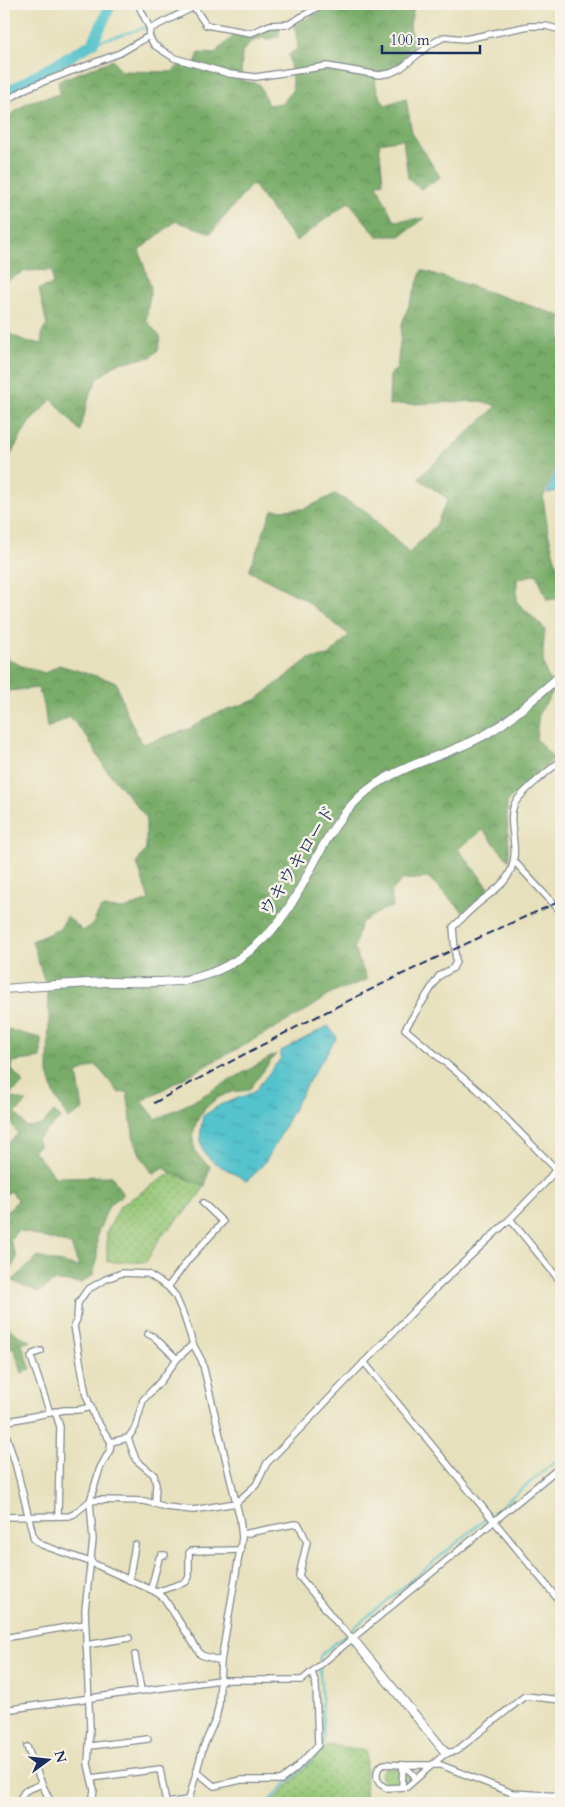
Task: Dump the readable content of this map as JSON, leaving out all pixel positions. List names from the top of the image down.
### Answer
{
  "streets": {
    "street": ["ウキウキロード"]
  },
  "scale_bar": "100 m",
  "north": "right"
}
